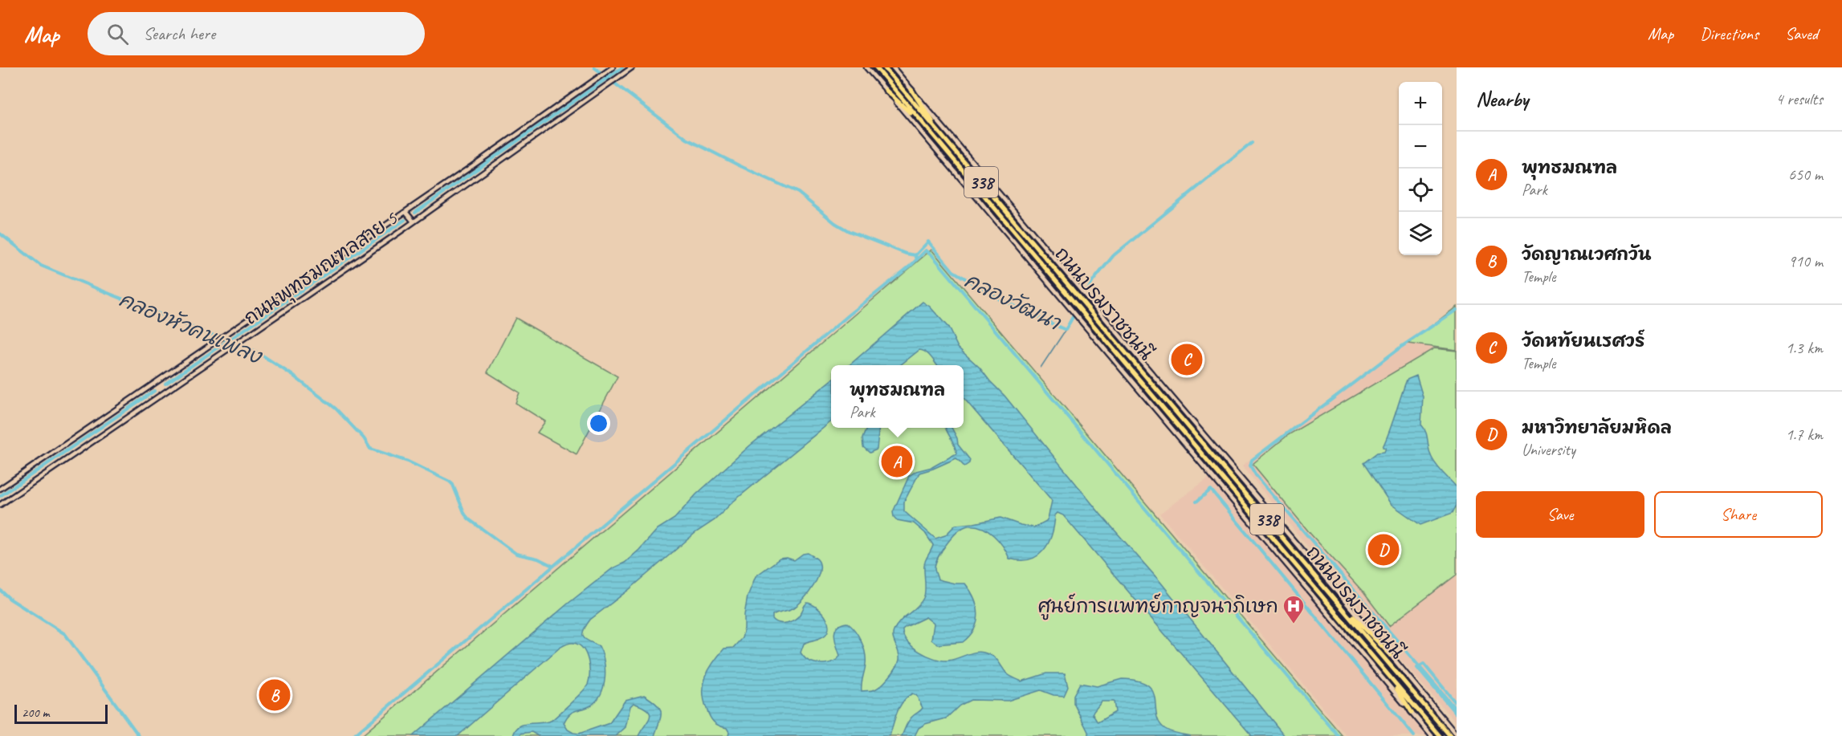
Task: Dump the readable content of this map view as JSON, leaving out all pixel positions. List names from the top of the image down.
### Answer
{
  "streets": {
    "highway": ["338", "ถนนบรมราชชนนี"],
    "main road": ["ถนนพุทธมณฑลสาย 5"]
  },
  "water": ["คลองวัฒนา", "คลองหัวคนเพลง"],
  "places": {
    "hospital": ["ศูนย์การแพทย์กาญจนาภิเษก"]
  },
  "scale_bar": "200 m",
  "page": {
    "header": "Map",
    "search": "Search here",
    "nav": ["Map", "Directions", "Saved"],
    "heading": ["Nearby", "4 results"],
    "map_buttons": ["+", "−"],
    "list": [
      {
        "mark": "A",
        "name": "พุทธมณฑล",
        "note": "Park",
        "value": "650 m"
      },
      {
        "mark": "B",
        "name": "วัดญาณเวศกวัน",
        "note": "Temple",
        "value": "910 m"
      },
      {
        "mark": "C",
        "name": "วัดหทัยนเรศวร์",
        "note": "Temple",
        "value": "1.3 km"
      },
      {
        "mark": "D",
        "name": "มหาวิทยาลัยมหิดล",
        "note": "University",
        "value": "1.7 km"
      }
    ],
    "pins": [
      "C",
      "A",
      "D",
      "B"
    ],
    "popup": ["พุทธมณฑล", "Park"],
    "buttons": ["Save", "Share"],
    "scale": "200 m"
  }
}
